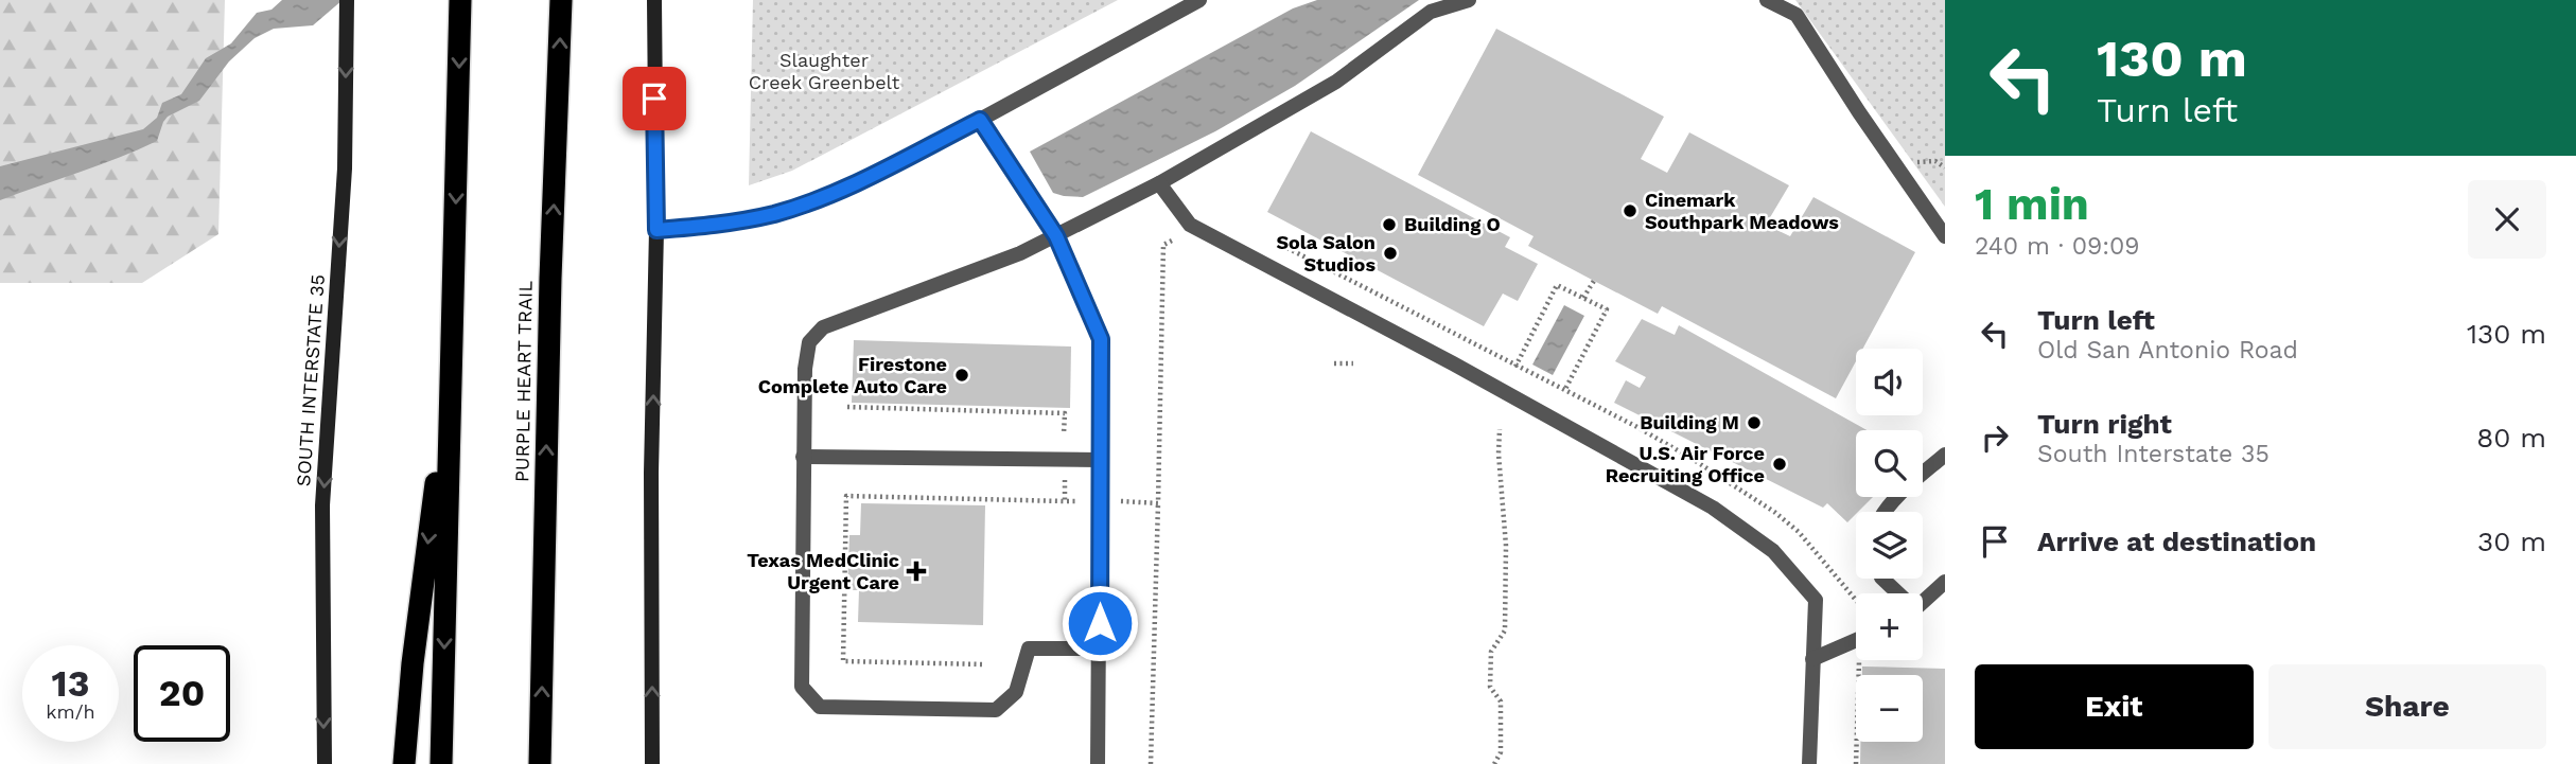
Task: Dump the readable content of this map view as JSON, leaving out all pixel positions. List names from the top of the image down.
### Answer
{
  "streets": {
    "highway": ["PURPLE HEART TRAIL"],
    "main road": ["SOUTH INTERSTATE 35"]
  },
  "one_way": ["SOUTH INTERSTATE 35"],
  "parks": ["Slaughter Creek Greenbelt"],
  "places": {
    "other": [
      "Cinemark Southpark Meadows",
      "Building O",
      "Sola Salon Studios",
      "Firestone Complete Auto Care",
      "Building M",
      "U.S. Air Force Recruiting Office"
    ],
    "health": ["Texas MedClinic Urgent Care"]
  },
  "page": {
    "turn": ["130 m", "Turn left"],
    "heading": ["1 min", "240 m · 09:09"],
    "list": [
      {
        "name": "Turn left",
        "note": "Old San Antonio Road",
        "value": "130 m"
      },
      {
        "name": "Turn right",
        "note": "South Interstate 35",
        "value": "80 m"
      },
      {
        "name": "Arrive at destination",
        "value": "30 m"
      }
    ],
    "map_buttons": ["+", "−"],
    "speed": "13 km/h",
    "limit": "20",
    "buttons": ["Exit", "Share"]
  }
}
